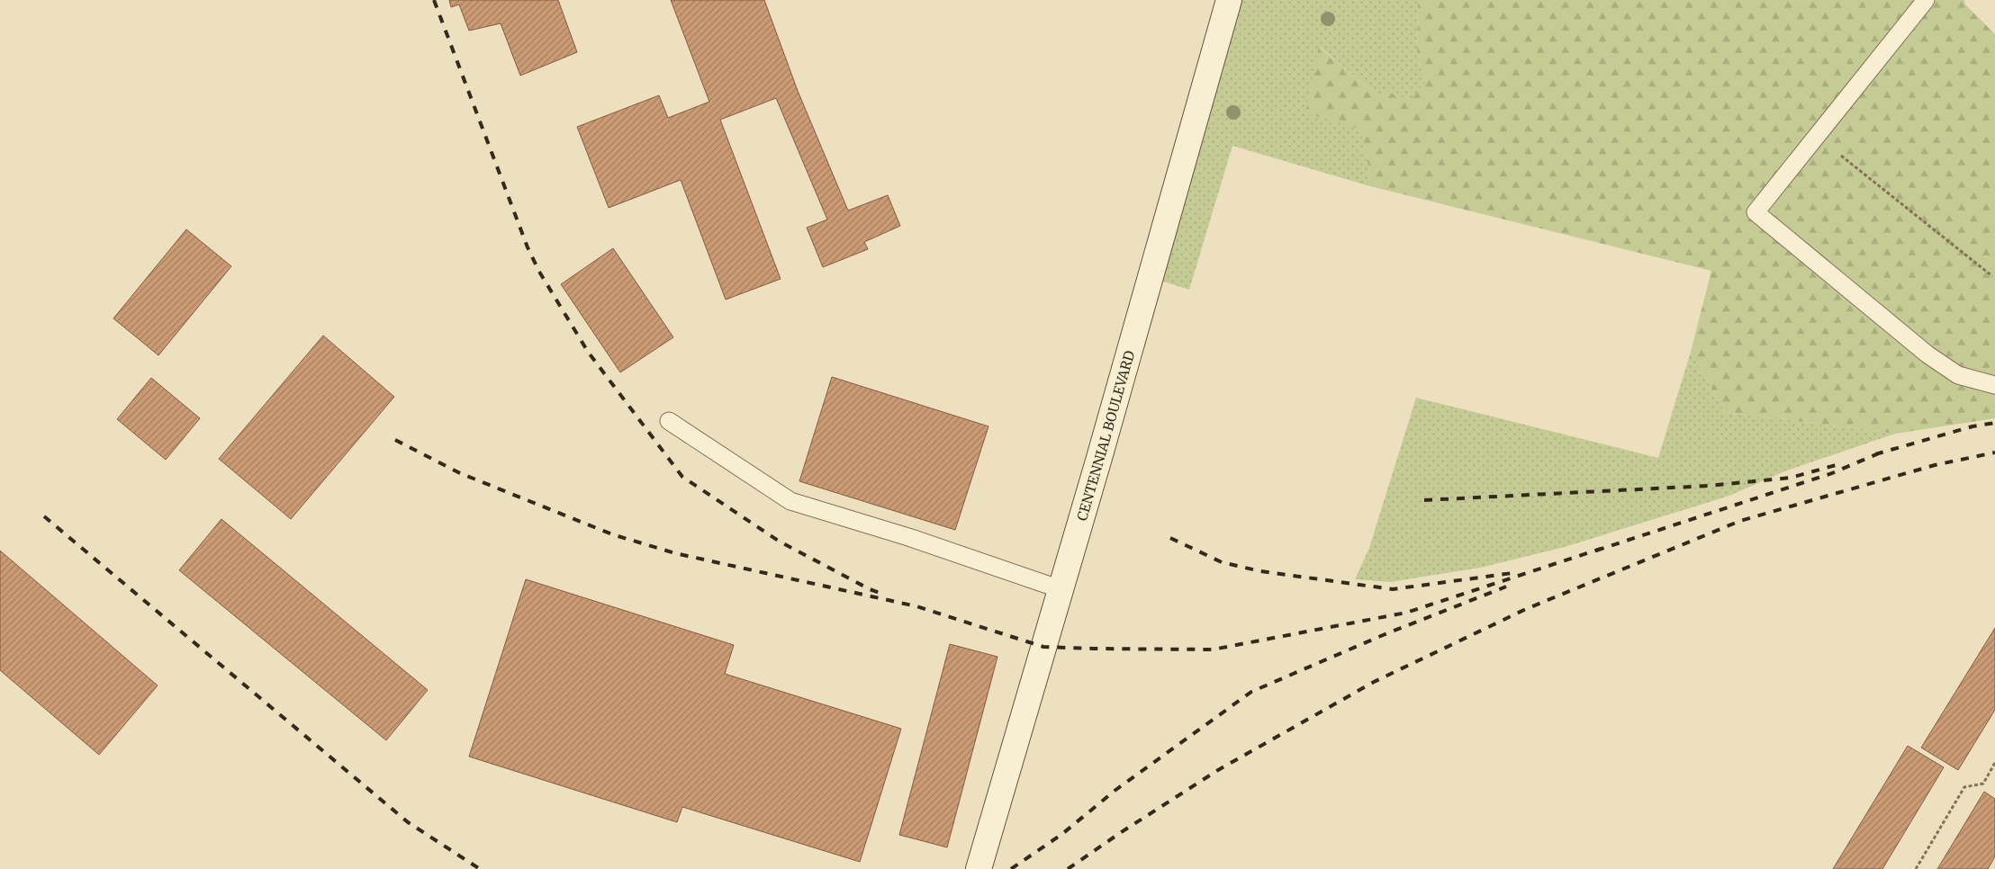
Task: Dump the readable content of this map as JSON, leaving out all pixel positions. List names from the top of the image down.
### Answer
{
  "streets": {
    "main road": ["CENTENNIAL BOULEVARD"]
  }
}
